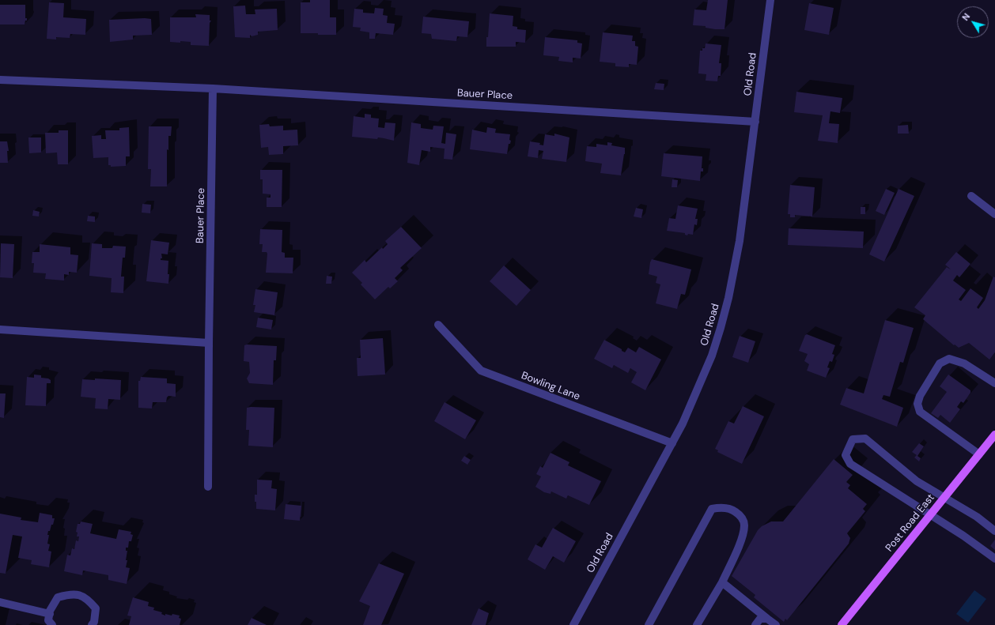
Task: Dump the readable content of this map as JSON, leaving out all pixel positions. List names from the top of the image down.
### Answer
{
  "streets": {
    "main road": ["Post Road East"],
    "street": ["Old Road", "Bauer Place", "Bowling Lane"]
  },
  "crossings": [
    ["Old Road", "Bauer Place"],
    ["Old Road", "Bowling Lane"]
  ],
  "north": "top left"
}
